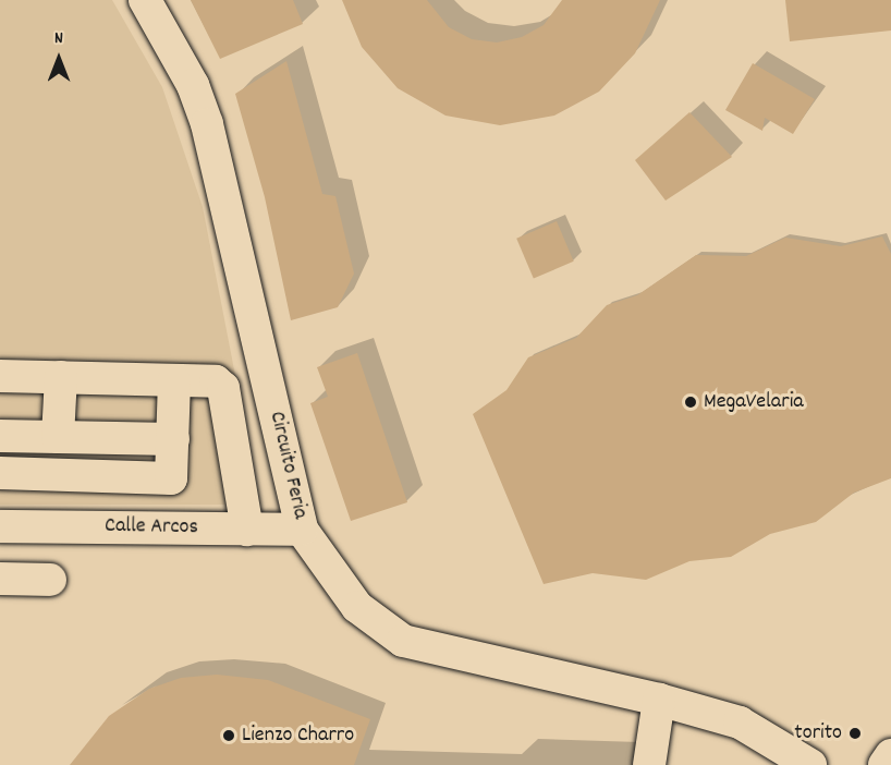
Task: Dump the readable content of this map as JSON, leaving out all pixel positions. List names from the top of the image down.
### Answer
{
  "streets": {
    "street": ["Circuito Feria", "Calle Arcos"]
  },
  "crossings": [
    ["Circuito Feria", "Calle Arcos"]
  ],
  "places": ["MegaVelaria", "torito", "Lienzo Charro"],
  "north": "top"
}
